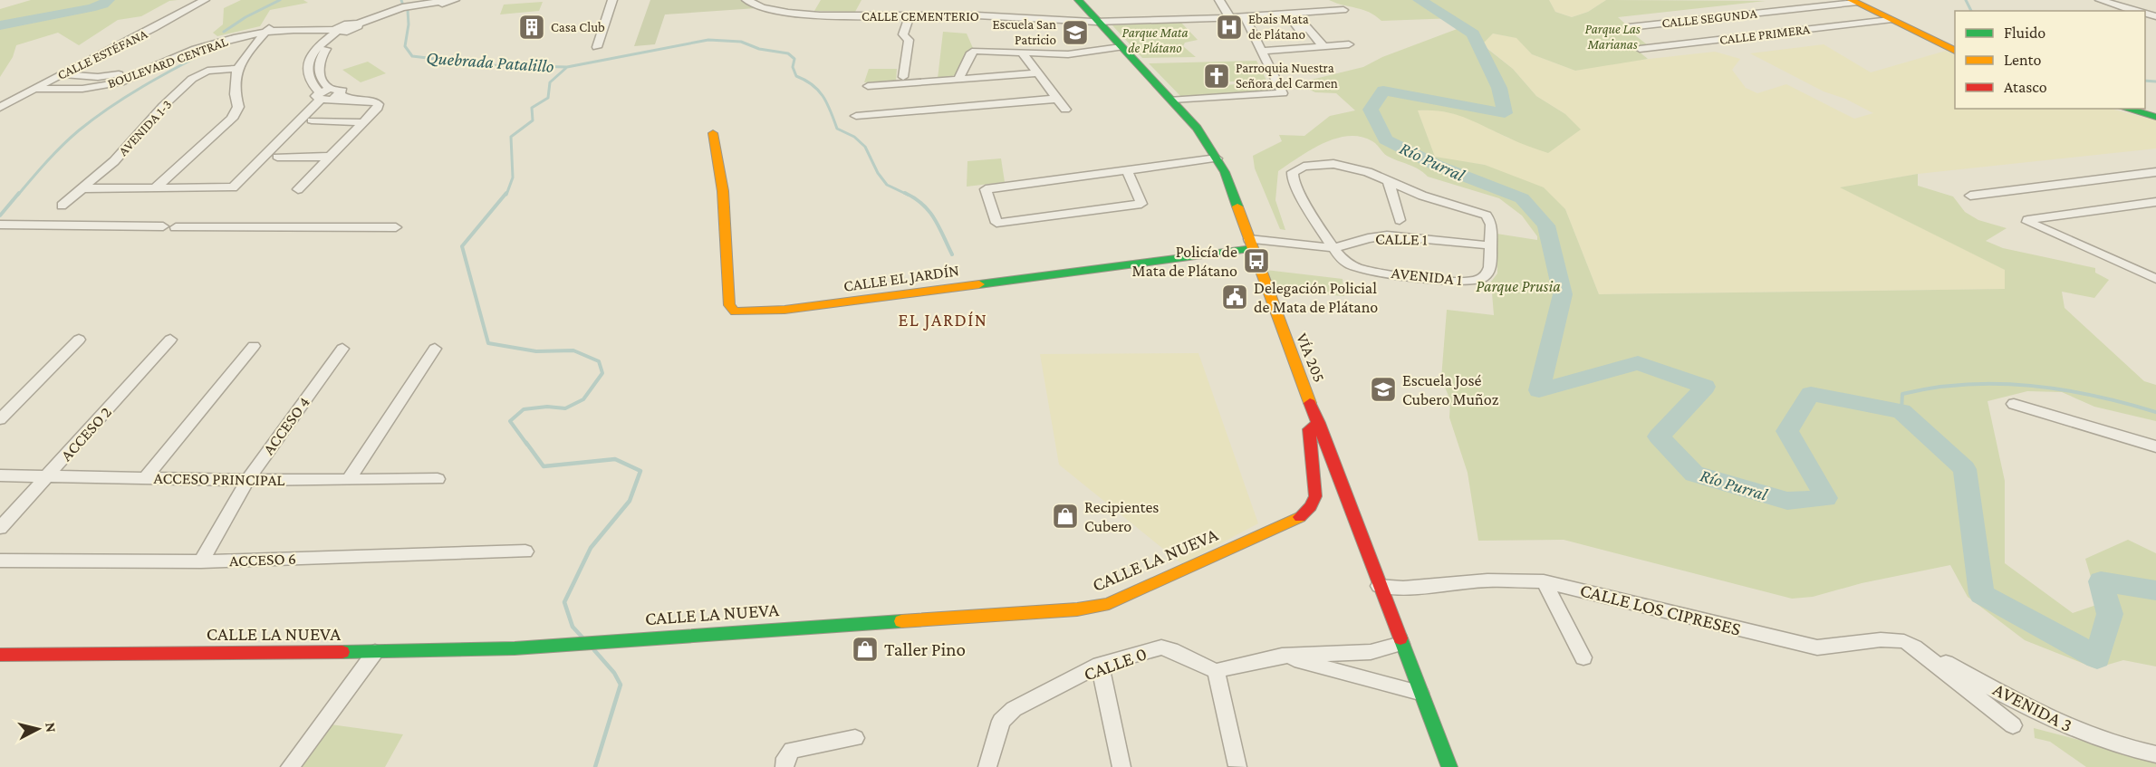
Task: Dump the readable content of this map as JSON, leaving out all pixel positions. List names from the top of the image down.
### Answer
{
  "streets": {
    "street": [
      "CALLE CEMENTERIO",
      "CALLE SEGUNDA",
      "CALLE PRIMERA",
      "CALLE ESTÉFANA",
      "BOULEVARD CENTRAL",
      "AVENIDA 1-3",
      "CALLE 1",
      "AVENIDA 1",
      "CALLE EL JARDÍN",
      "VÍA 205",
      "ACCESO 4",
      "ACCESO 2",
      "ACCESO PRINCIPAL",
      "ACCESO 6",
      "CALLE LA NUEVA",
      "CALLE LOS CIPRESES",
      "CALLE 0",
      "AVENIDA 3"
    ]
  },
  "crossings": [
    ["CALLE CEMENTERIO", "VÍA 205"],
    ["CALLE ESTÉFANA", "BOULEVARD CENTRAL"],
    ["CALLE 1", "AVENIDA 1"],
    ["CALLE 1", "CALLE EL JARDÍN"],
    ["CALLE 1", "VÍA 205"],
    ["CALLE EL JARDÍN", "VÍA 205"],
    ["VÍA 205", "CALLE LA NUEVA"],
    ["VÍA 205", "CALLE LOS CIPRESES"],
    ["ACCESO 4", "ACCESO PRINCIPAL"],
    ["ACCESO 4", "ACCESO 6"],
    ["ACCESO 2", "ACCESO PRINCIPAL"],
    ["CALLE LOS CIPRESES", "AVENIDA 3"]
  ],
  "districts": ["EL JARDÍN"],
  "water": ["Quebrada Patalillo", "Río Purral"],
  "parks": ["Parque Las Marianas", "Parque Mata de Plátano", "Parque Prusia"],
  "places": {
    "building": ["Casa Club"],
    "hospital": ["Ebais Mata de Plátano"],
    "school or university": ["Escuela San Patricio", "Escuela José Cubero Muñoz"],
    "church": ["Parroquia Nuestra Señora del Carmen"],
    "bus stop": ["Policía de Mata de Plátano"],
    "public building": ["Delegación Policial de Mata de Plátano"],
    "shop": ["Recipientes Cubero", "Taller Pino"]
  },
  "legend": ["Fluido", "Lento", "Atasco"],
  "north": "right"
}
